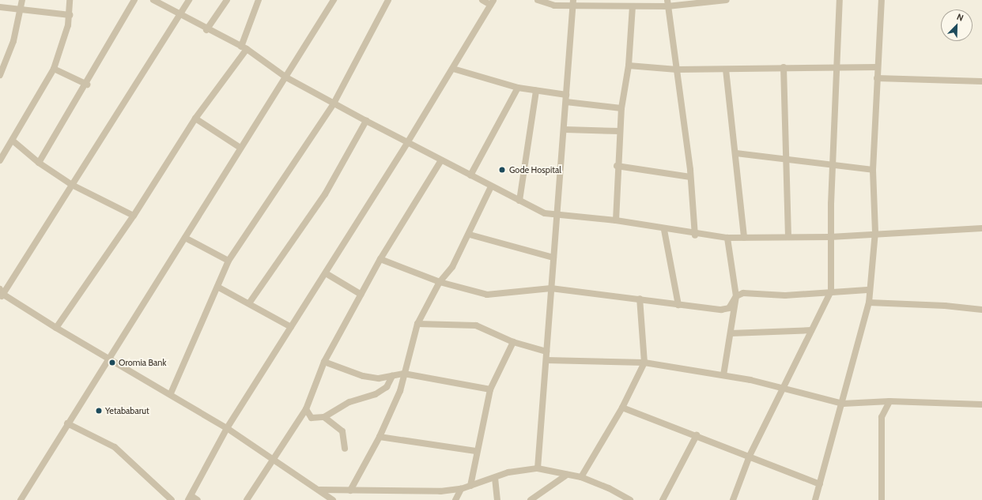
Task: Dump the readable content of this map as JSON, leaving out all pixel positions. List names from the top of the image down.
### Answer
{
  "places": ["Gode Hospital", "Oromia Bank", "Yetababarut"],
  "north": "top right"
}
